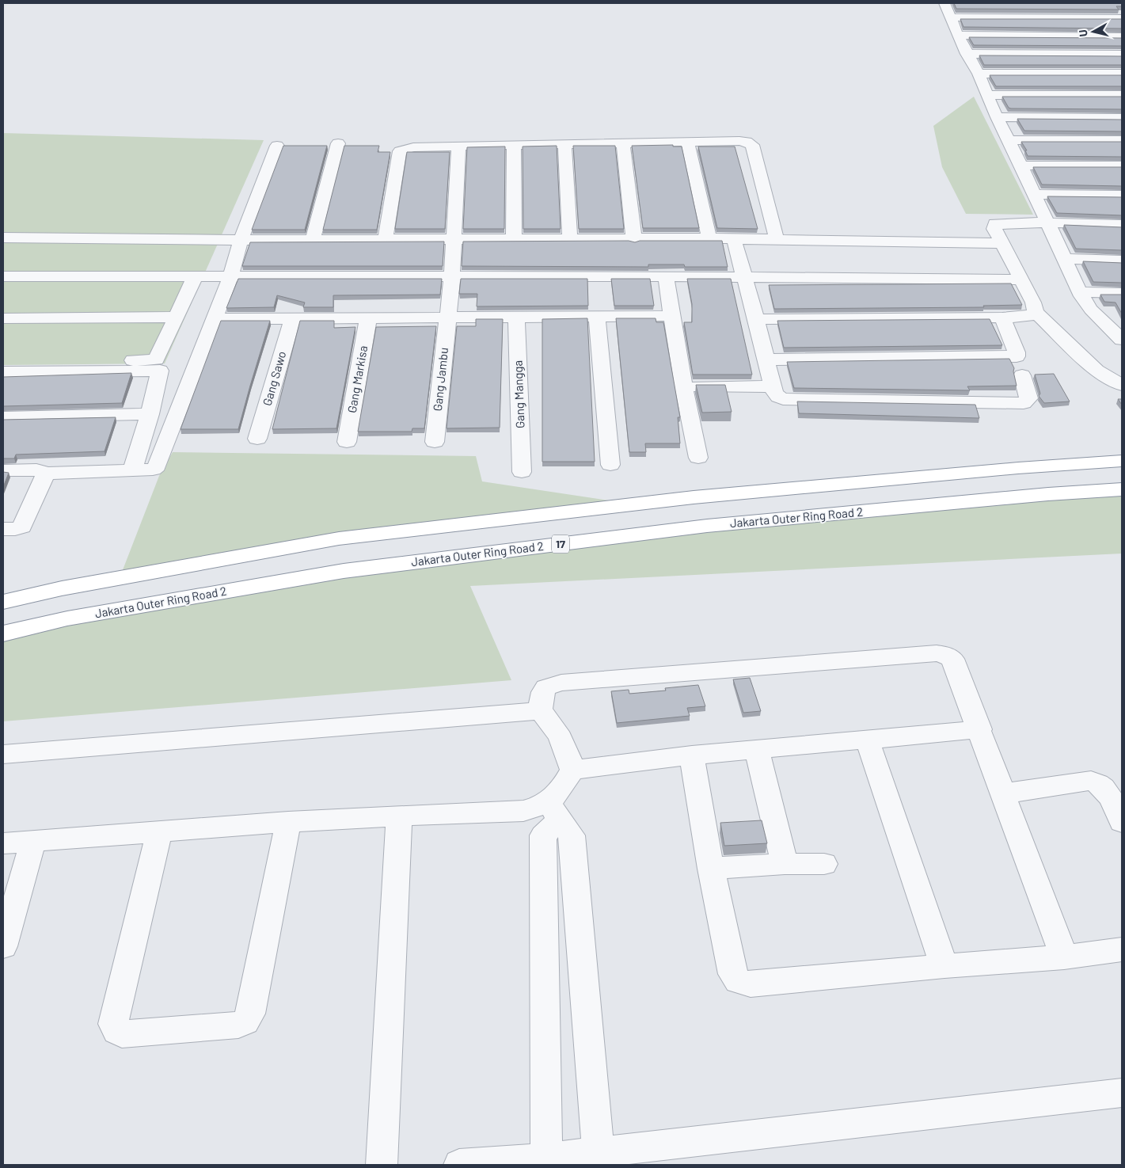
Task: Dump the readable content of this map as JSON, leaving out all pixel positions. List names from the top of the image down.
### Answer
{
  "streets": {
    "highway": ["Jakarta Outer Ring Road 2", "17"],
    "street": [
      "Gang Sawo",
      "Gang Markisa",
      "Gang Jambu",
      "Gang Mangga"
    ]
  },
  "north": "left"
}
